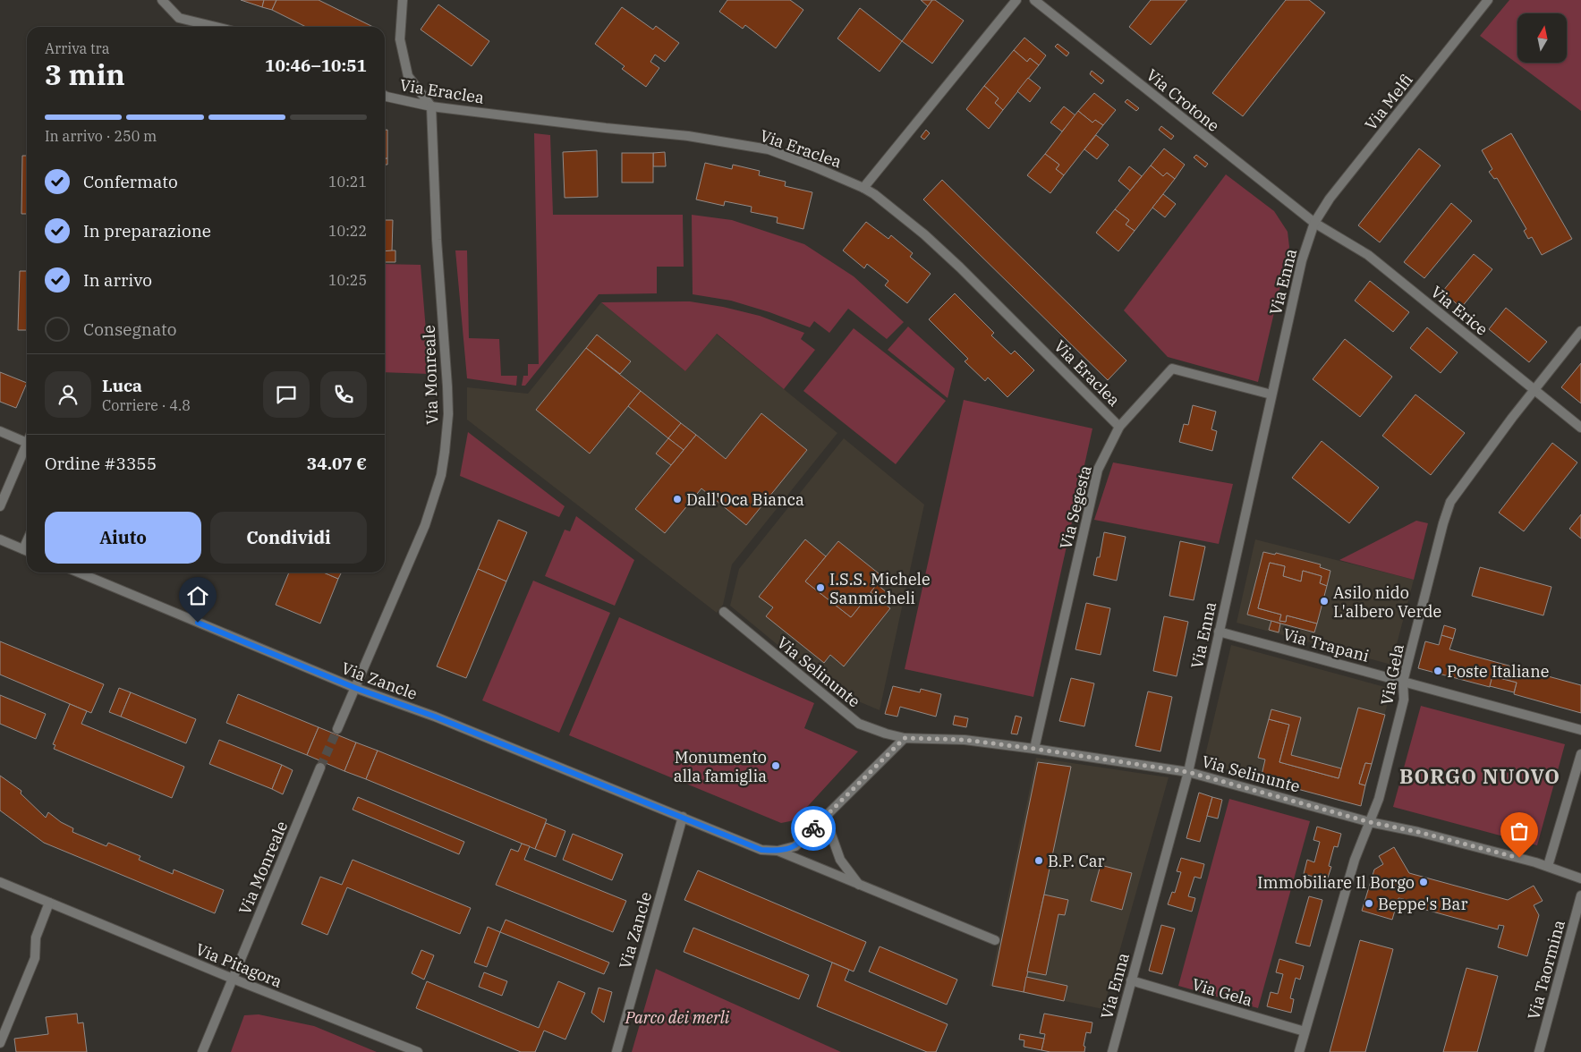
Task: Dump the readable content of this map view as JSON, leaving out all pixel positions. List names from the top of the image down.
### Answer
{
  "streets": {
    "street": [
      "Via Eraclea",
      "Via Crotone",
      "Via Melfi",
      "Via Enna",
      "Via Erice",
      "Via Monreale",
      "Via Segesta",
      "Via Trapani",
      "Via Selinunte",
      "Via Gela",
      "Via Zancle",
      "Via Pitagora",
      "Via Taormina"
    ]
  },
  "crossings": [
    ["Via Eraclea", "Via Monreale"],
    ["Via Eraclea", "Via Segesta"],
    ["Via Crotone", "Via Melfi"],
    ["Via Crotone", "Via Enna"],
    ["Via Crotone", "Via Erice"],
    ["Via Melfi", "Via Enna"],
    ["Via Melfi", "Via Erice"],
    ["Via Enna", "Via Erice"],
    ["Via Enna", "Via Segesta"],
    ["Via Enna", "Via Trapani"],
    ["Via Enna", "Via Selinunte"],
    ["Via Enna", "Via Gela"],
    ["Via Erice", "Via Gela"],
    ["Via Monreale", "Via Zancle"],
    ["Via Monreale", "Via Pitagora"],
    ["Via Segesta", "Via Selinunte"],
    ["Via Trapani", "Via Gela"],
    ["Via Selinunte", "Via Gela"]
  ],
  "districts": ["BORGO NUOVO"],
  "parks": ["Parco dei merli"],
  "places": [
    "Dall'Oca Bianca",
    "I.S.S. Michele Sanmicheli",
    "Asilo nido L'albero Verde",
    "Poste Italiane",
    "Monumento alla famiglia",
    "B.P. Car",
    "Immobiliare Il Borgo",
    "Beppe's Bar"
  ],
  "north": "top",
  "page": {
    "heading": ["3 min", "Arriva tra", "10:46–10:51"],
    "panel": [
      "Luca",
      "Corriere · 4.8",
      "Ordine #3355",
      "34.07 €"
    ],
    "bar": "In arrivo · 250 m",
    "list": [
      ["Confermato", "10:21"],
      ["In preparazione", "10:22"],
      ["In arrivo", "10:25"],
      "Consegnato"
    ],
    "buttons": ["Aiuto", "Condividi"]
  }
}
